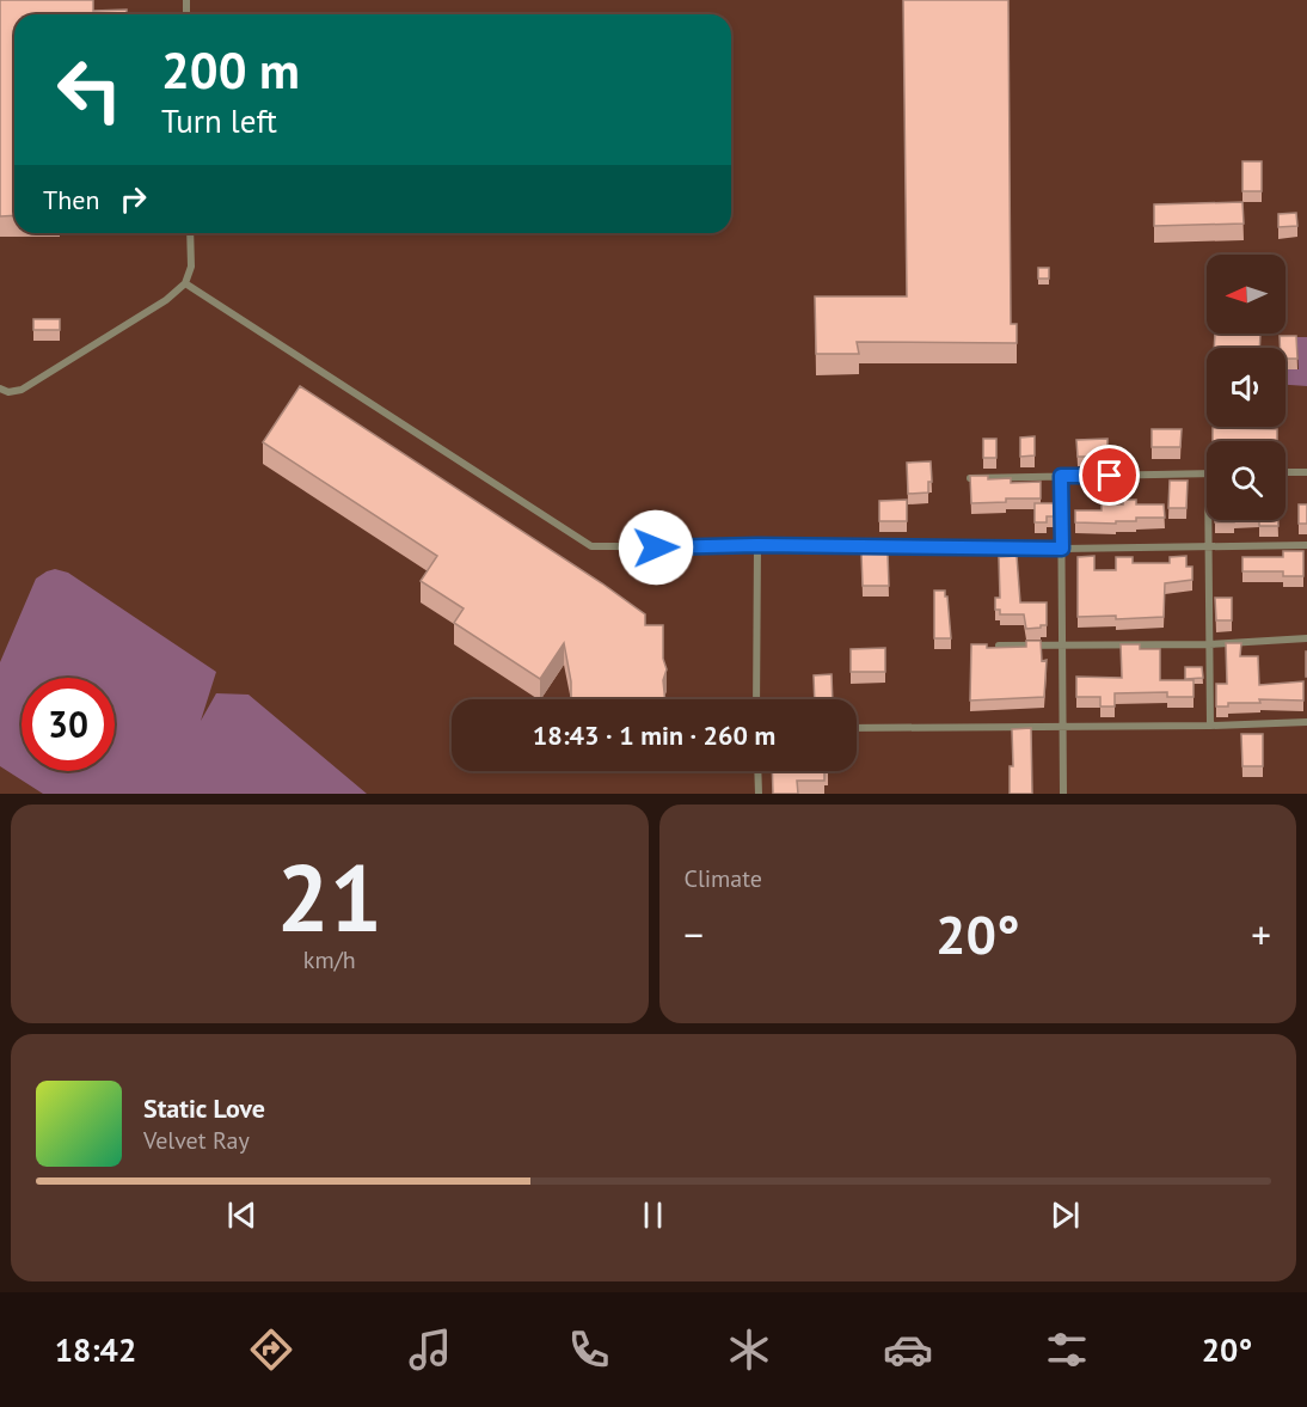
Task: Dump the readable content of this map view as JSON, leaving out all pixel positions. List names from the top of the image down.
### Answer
{
  "north": "left",
  "page": {
    "turn": ["200 m", "Turn left"],
    "then": "Then",
    "limit": "30",
    "trip": "18:43 · 1 min · 260 m",
    "tile": [
      ["21", "km/h"],
      "Climate"
    ],
    "heat": ["−", "20°", "+"],
    "song": ["Static Love", "Velvet Ray"],
    "tabs": ["18:42", "20°"]
  }
}
